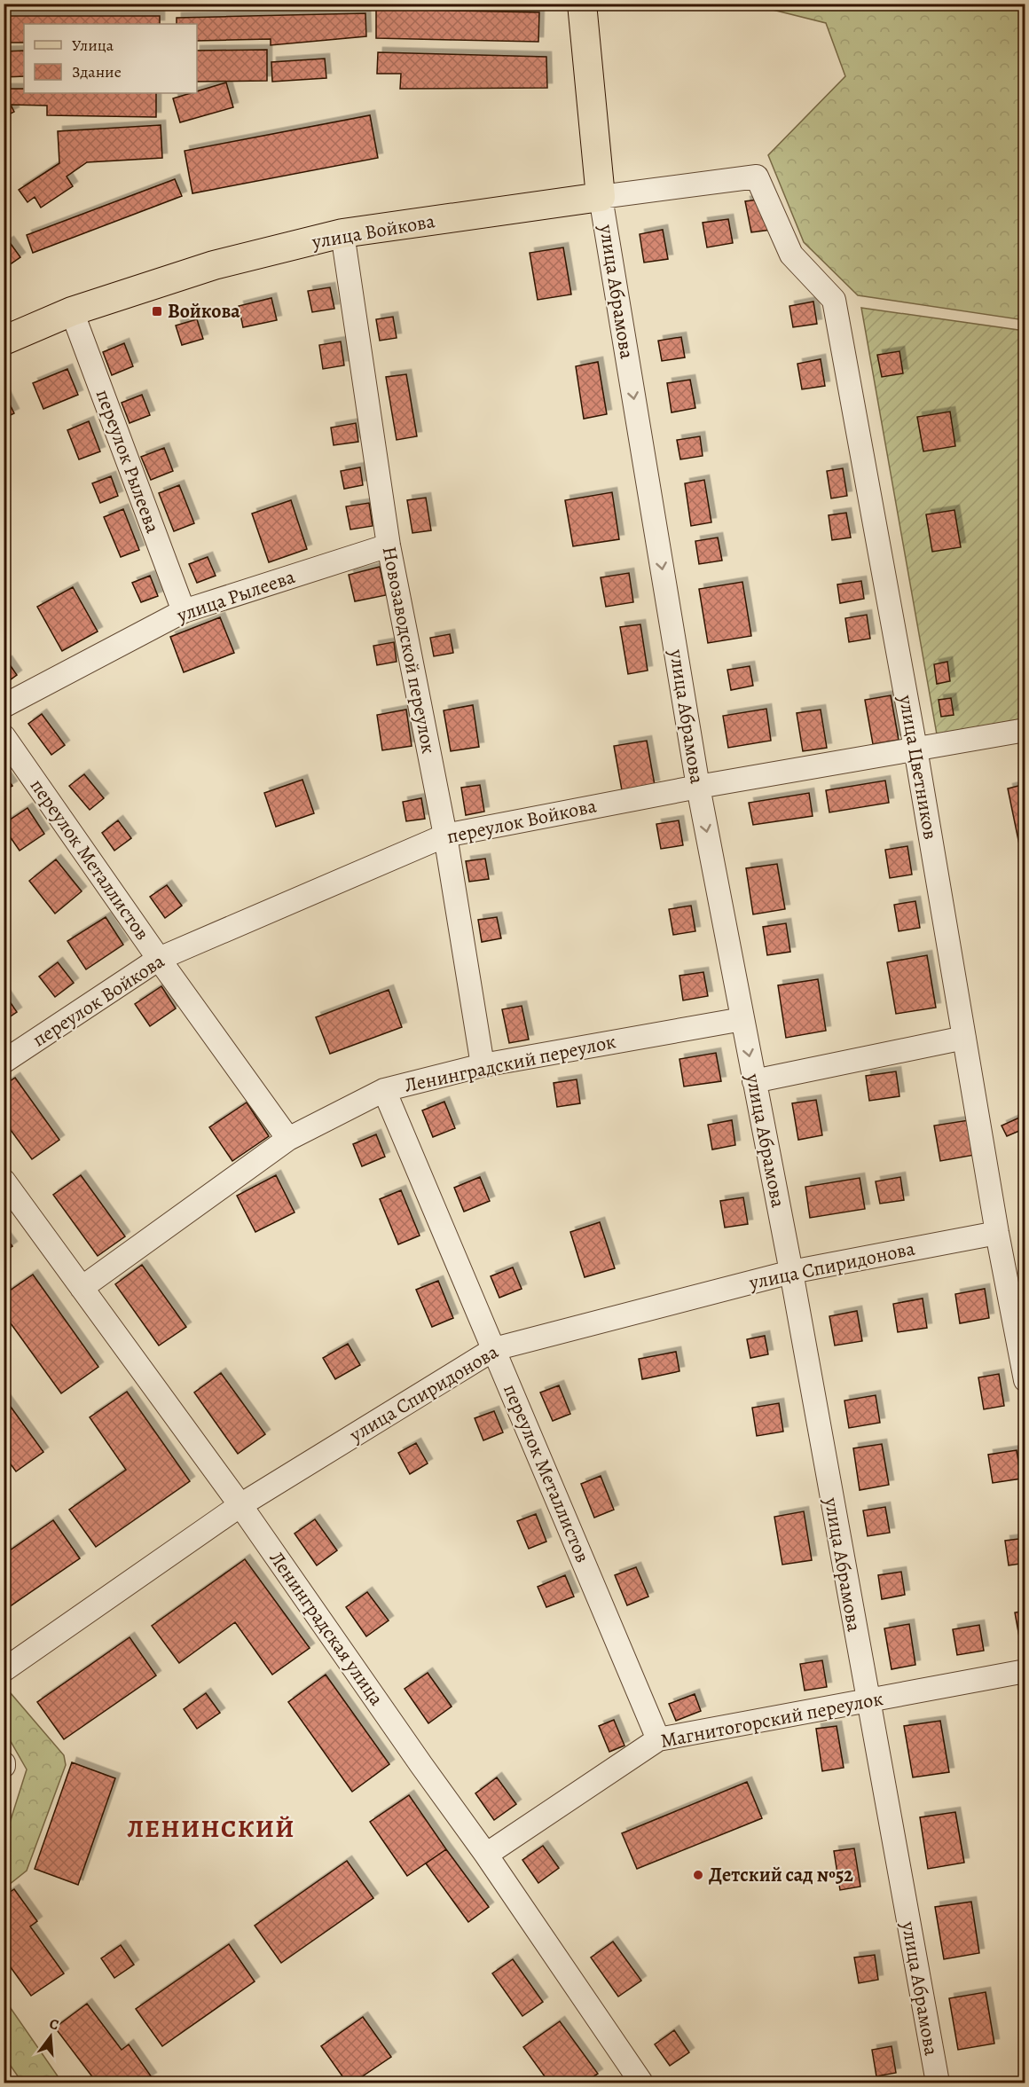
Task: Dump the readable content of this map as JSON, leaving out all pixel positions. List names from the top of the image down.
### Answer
{
  "streets": {
    "main road": ["улица Войкова"],
    "street": [
      "улица Абрамова",
      "переулок Рылеева",
      "улица Рылеева",
      "Новозаводской переулок",
      "улица Цветников",
      "переулок Войкова",
      "переулок Металлистов",
      "Ленинградский переулок",
      "улица Спиридонова",
      "Ленинградская улица",
      "Магнитогорский переулок"
    ]
  },
  "crossings": [
    ["улица Войкова", "улица Абрамова"],
    ["улица Войкова", "переулок Рылеева"],
    ["улица Войкова", "Новозаводской переулок"],
    ["улица Войкова", "улица Цветников"],
    ["улица Абрамова", "переулок Войкова"],
    ["улица Абрамова", "Ленинградский переулок"],
    ["улица Абрамова", "улица Спиридонова"],
    ["улица Абрамова", "Магнитогорский переулок"],
    ["переулок Рылеева", "улица Рылеева"],
    ["улица Рылеева", "Новозаводской переулок"],
    ["Новозаводской переулок", "переулок Войкова"],
    ["Новозаводской переулок", "Ленинградский переулок"],
    ["улица Цветников", "переулок Войкова"],
    ["улица Цветников", "улица Спиридонова"],
    ["переулок Войкова", "переулок Металлистов"],
    ["переулок Металлистов", "Ленинградский переулок"],
    ["переулок Металлистов", "улица Спиридонова"],
    ["переулок Металлистов", "Магнитогорский переулок"],
    ["Ленинградский переулок", "Ленинградская улица"],
    ["улица Спиридонова", "Ленинградская улица"],
    ["Ленинградская улица", "Магнитогорский переулок"]
  ],
  "one_way": ["улица Абрамова"],
  "districts": ["ЛЕНИНСКИЙ"],
  "places": {
    "transit": ["Войкова"],
    "other": ["Детский сад №52"]
  },
  "legend": ["Улица", "Здание"],
  "north": "top"
}
